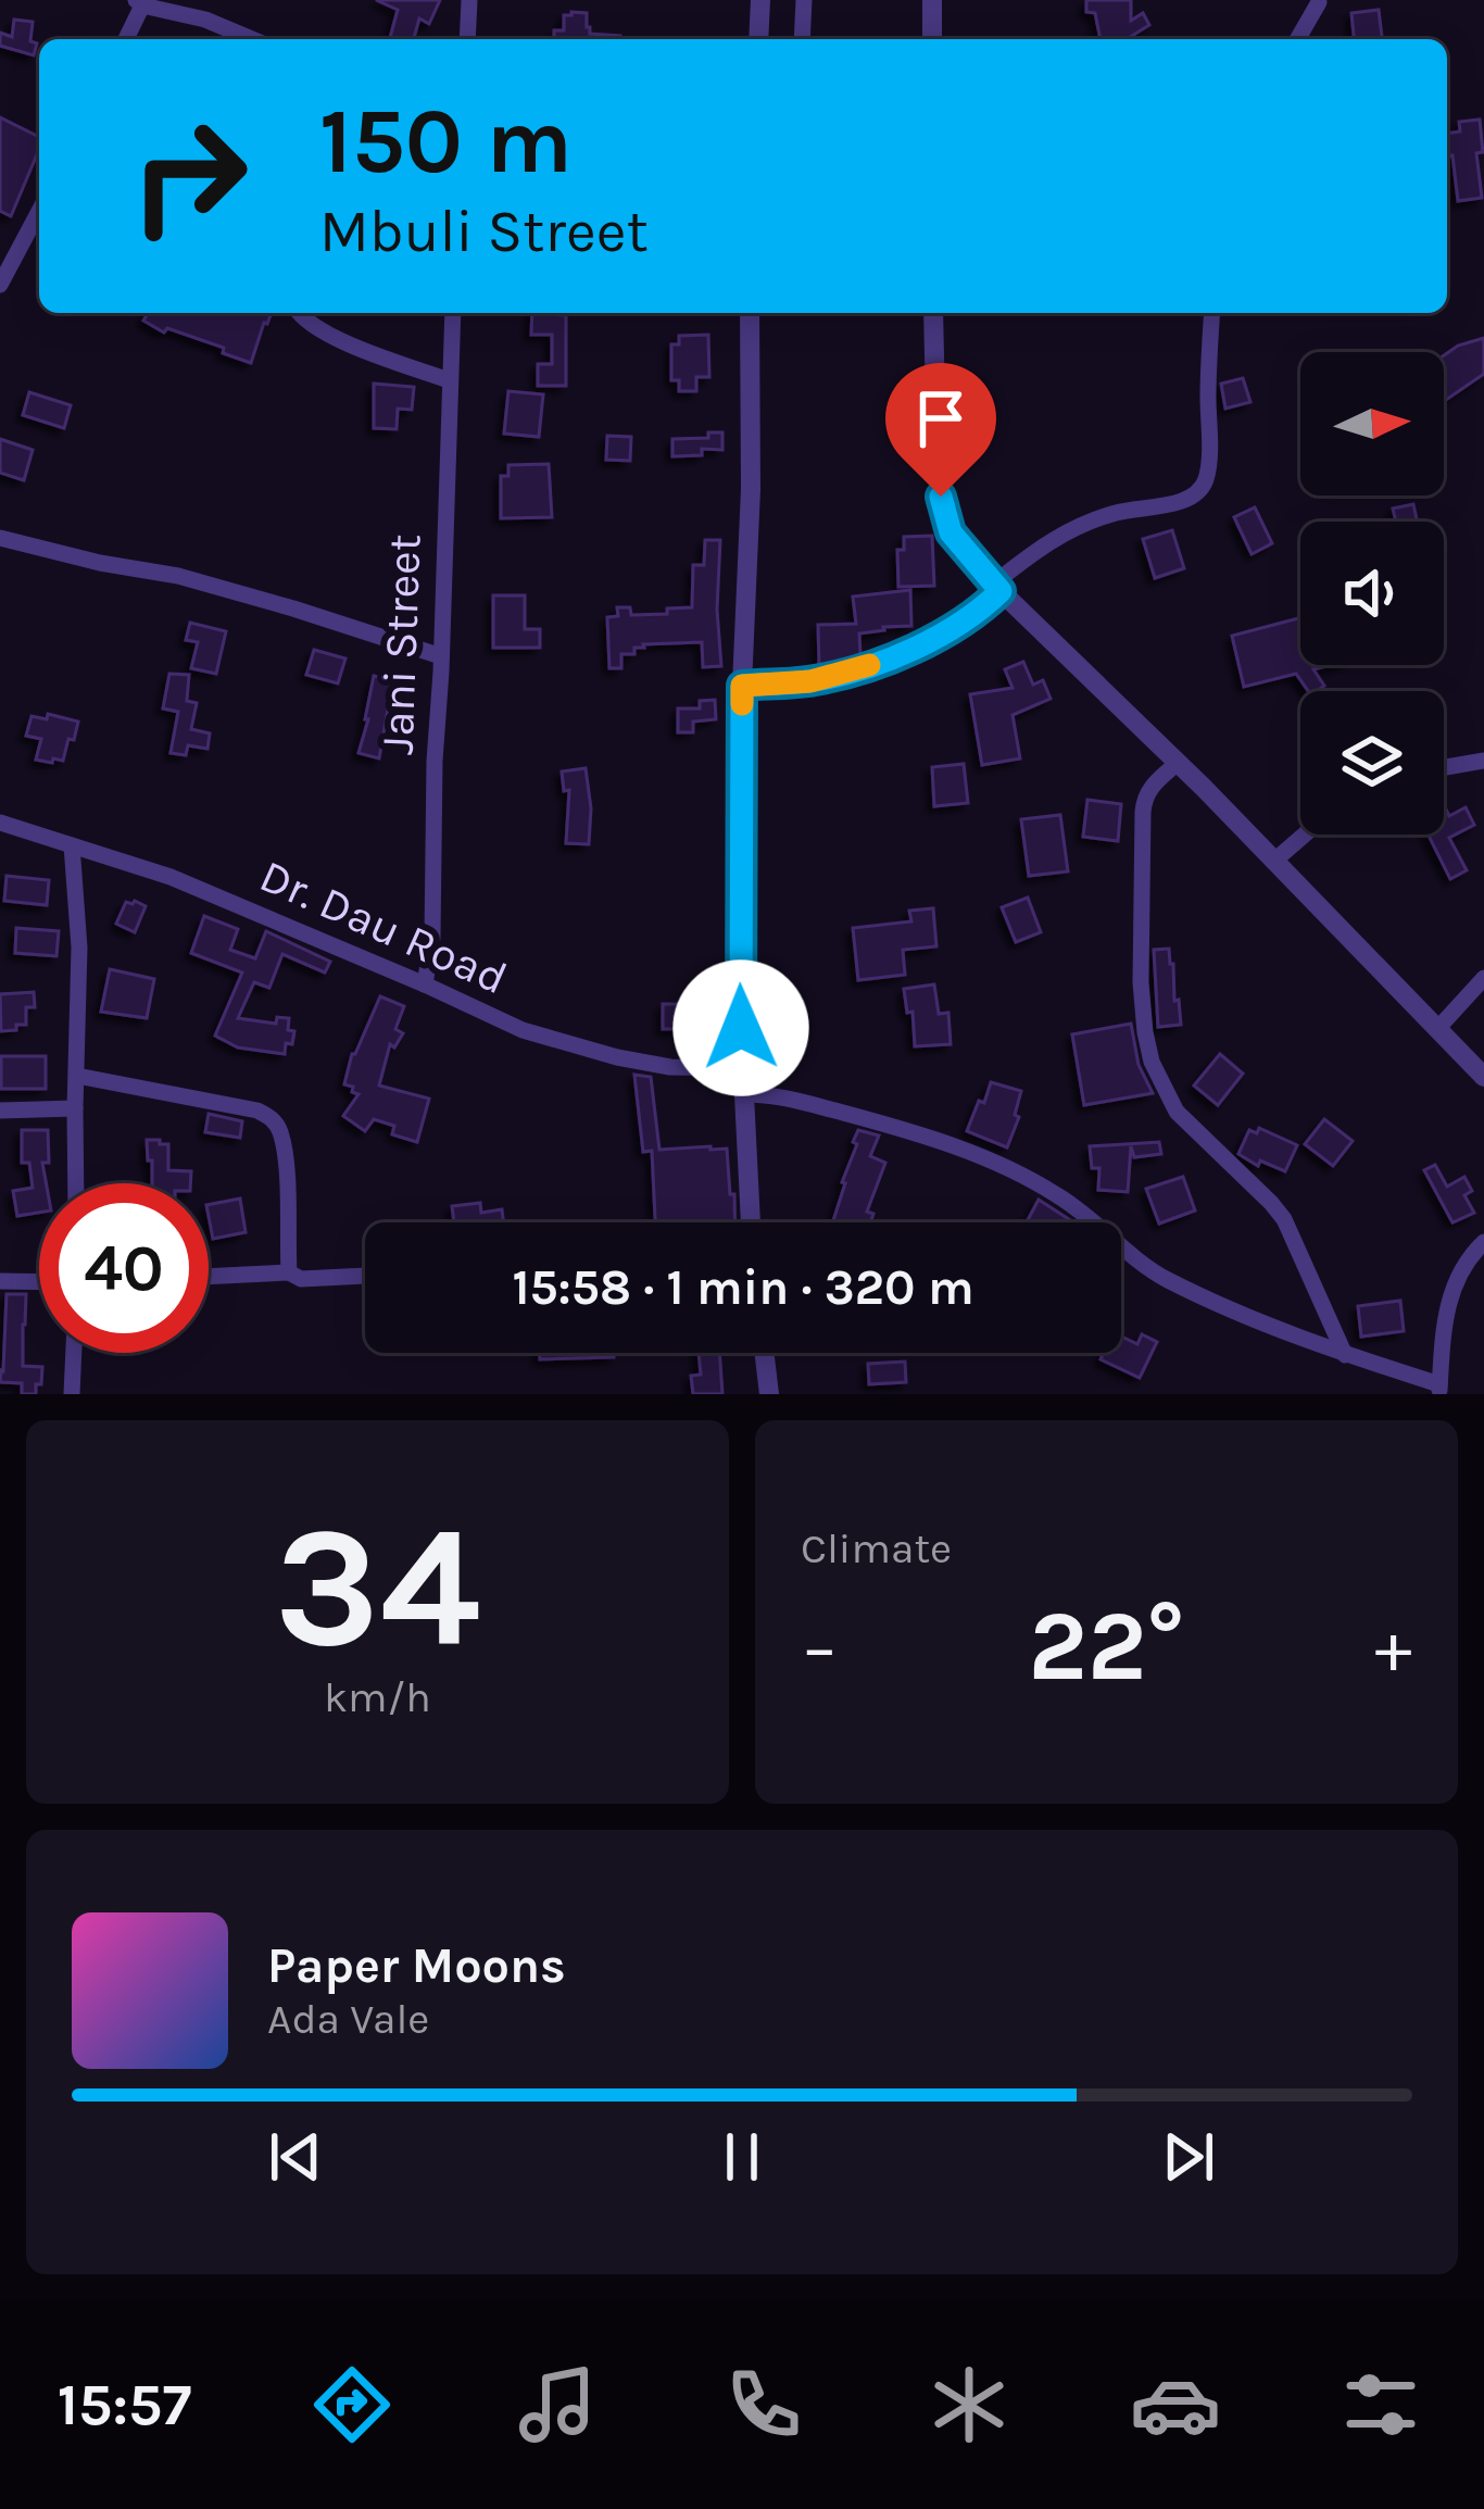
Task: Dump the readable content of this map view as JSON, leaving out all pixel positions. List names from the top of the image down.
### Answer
{
  "streets": {
    "street": ["Jani Street", "Dr. Dau Road"]
  },
  "crossings": [
    ["Jani Street", "Dr. Dau Road"]
  ],
  "north": "right",
  "page": {
    "turn": ["150 m", "Mbuli Street"],
    "limit": "40",
    "trip": "15:58 · 1 min · 320 m",
    "tile": [
      ["34", "km/h"],
      "Climate"
    ],
    "heat": ["−", "22°", "+"],
    "song": ["Paper Moons", "Ada Vale"],
    "tabs": "15:57"
  }
}
